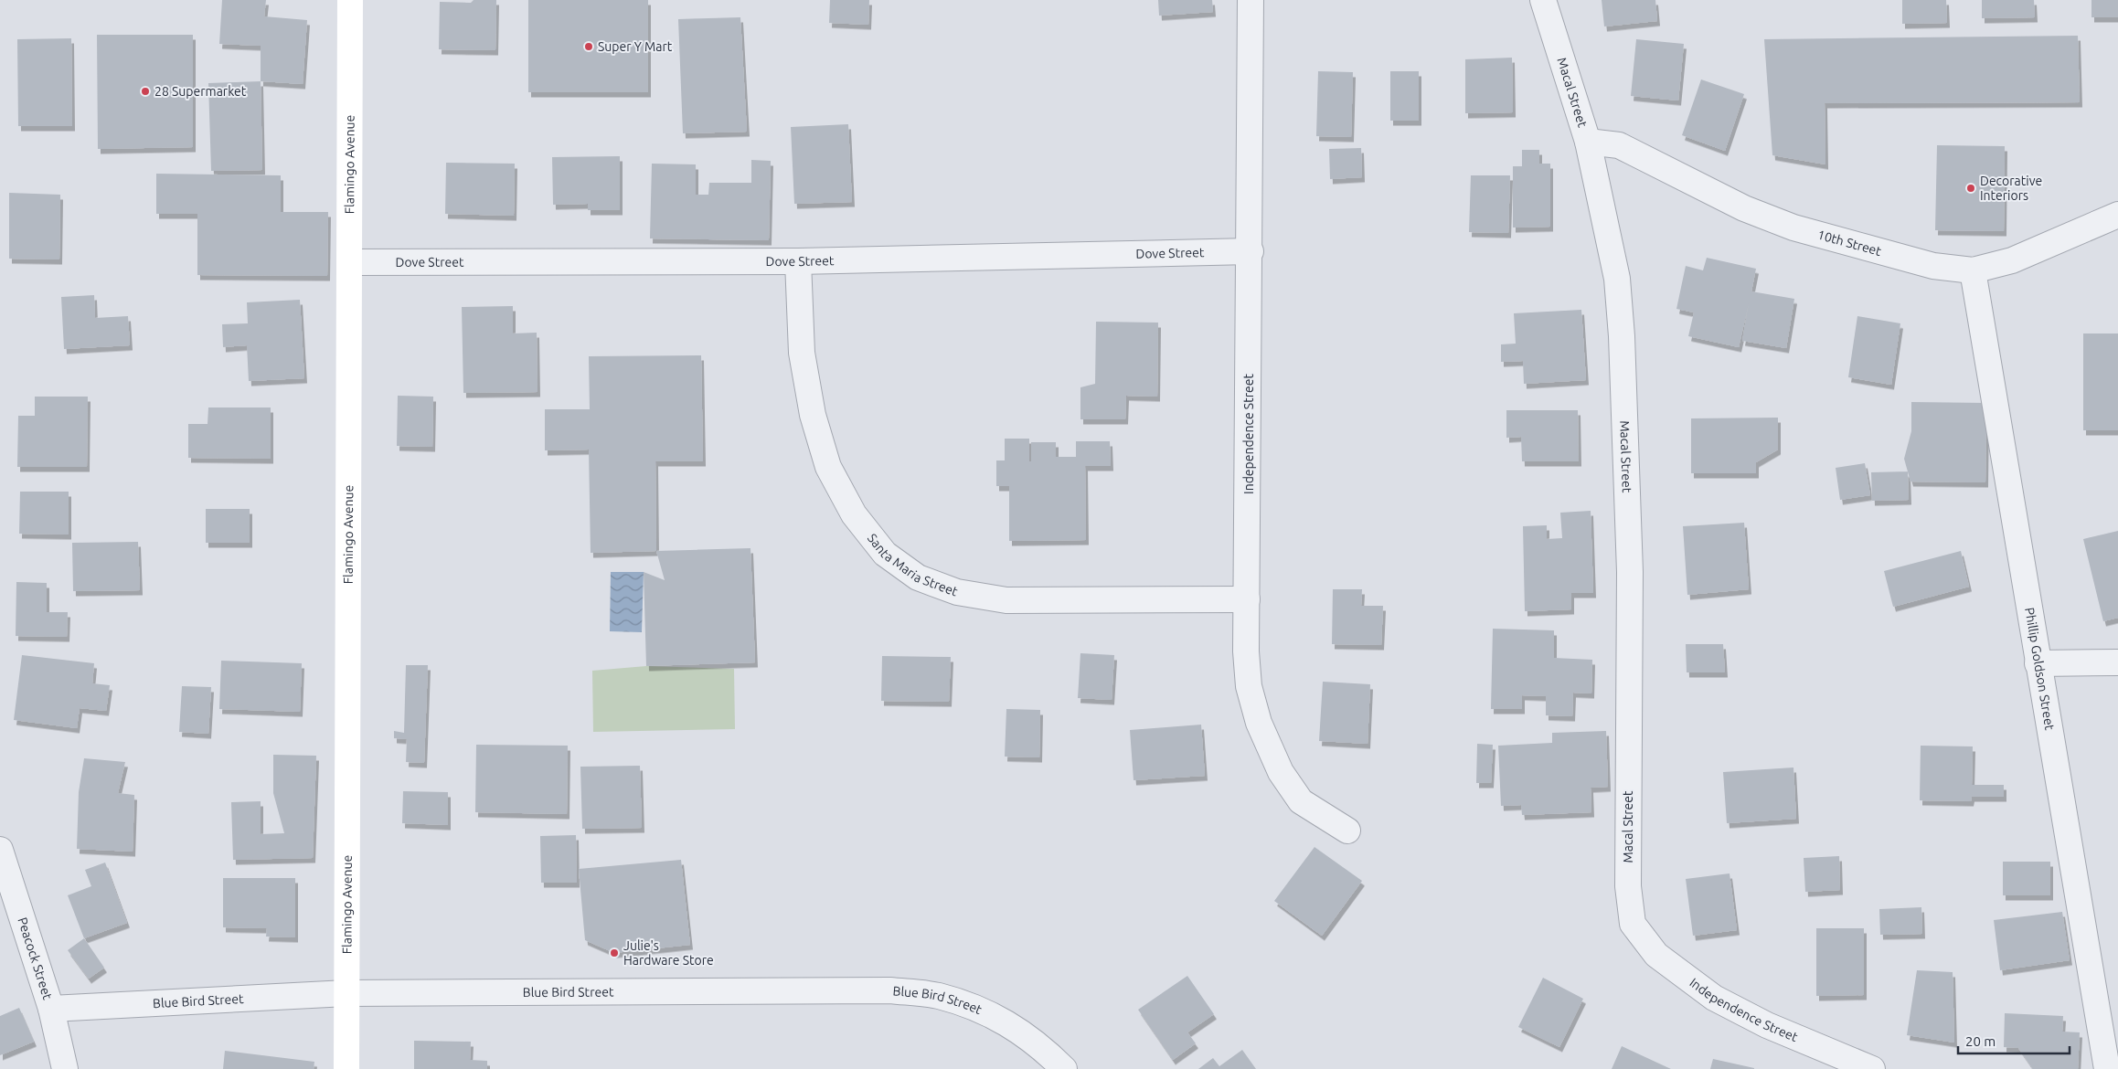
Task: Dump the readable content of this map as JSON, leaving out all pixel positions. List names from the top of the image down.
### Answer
{
  "streets": {
    "street": [
      "Macal Street",
      "Flamingo Avenue",
      "10th Street",
      "Dove Street",
      "Independence Street",
      "Santa Maria Street",
      "Phillip Goldson Street",
      "Peacock Street",
      "Blue Bird Street"
    ]
  },
  "crossings": [
    ["Macal Street", "10th Street"],
    ["Macal Street", "Independence Street"],
    ["Flamingo Avenue", "Dove Street"],
    ["Flamingo Avenue", "Blue Bird Street"],
    ["10th Street", "Phillip Goldson Street"],
    ["Dove Street", "Independence Street"],
    ["Dove Street", "Santa Maria Street"],
    ["Independence Street", "Santa Maria Street"],
    ["Peacock Street", "Blue Bird Street"]
  ],
  "places": [
    "Super Y Mart",
    "28 Supermarket",
    "Decorative Interiors",
    "Julie's Hardware Store"
  ],
  "scale_bar": "20 m"
}
